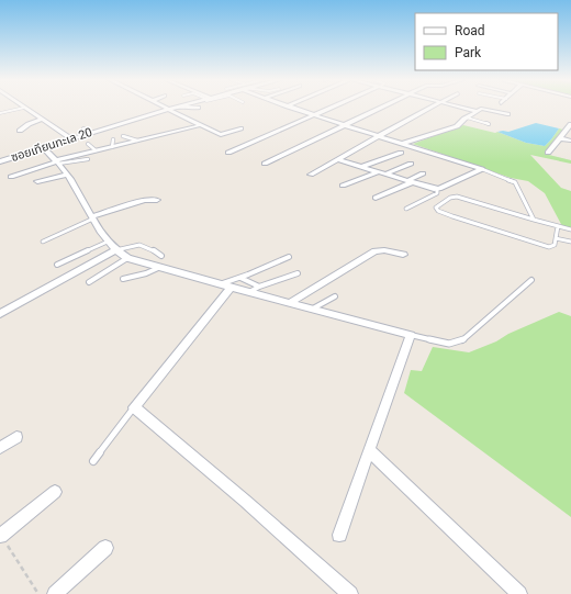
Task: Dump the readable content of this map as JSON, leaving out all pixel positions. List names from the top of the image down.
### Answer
{
  "streets": {
    "street": ["ซอยเทียนทะเล 20"]
  },
  "legend": ["Road", "Park"]
}
